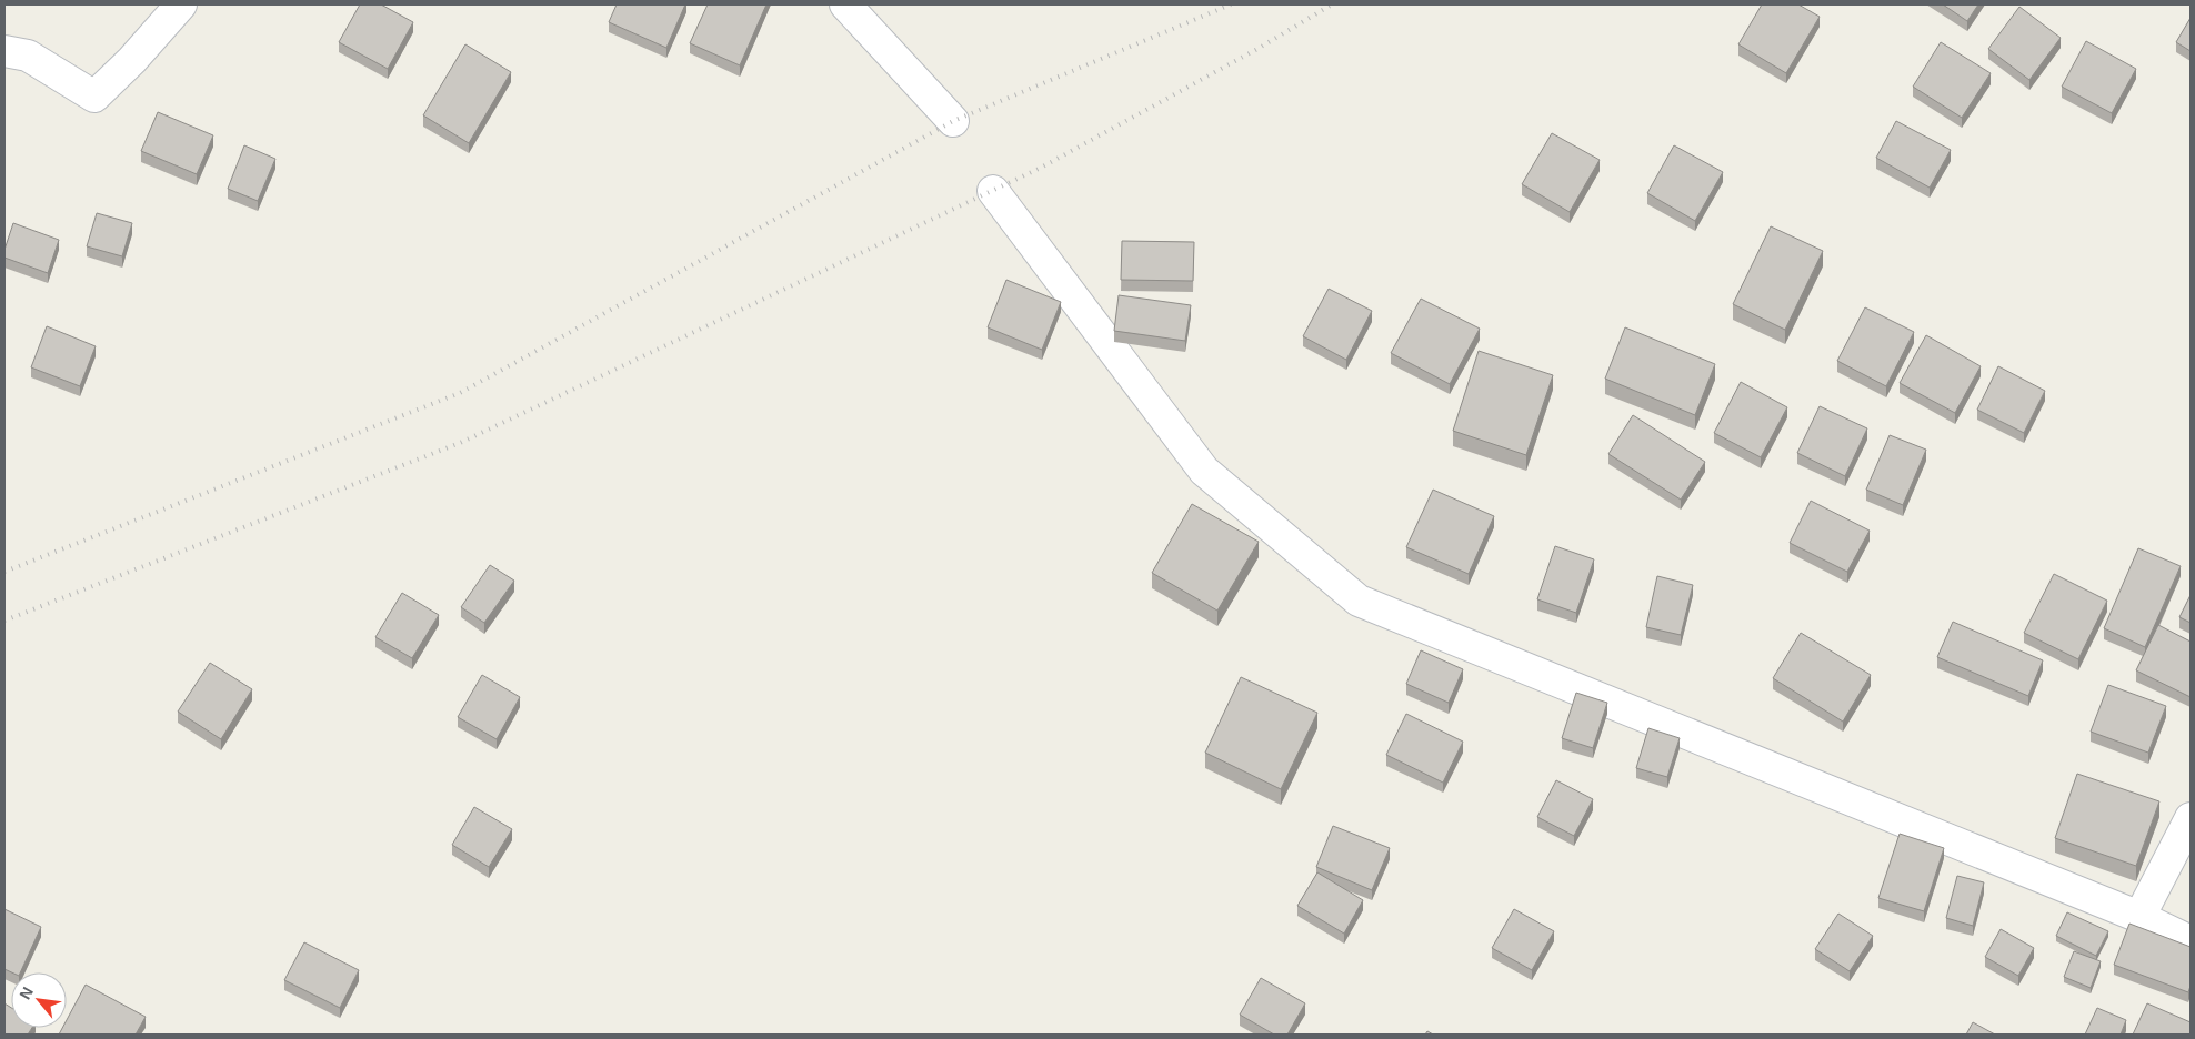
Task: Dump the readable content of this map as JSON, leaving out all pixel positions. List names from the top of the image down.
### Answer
{
  "north": "top left"
}
